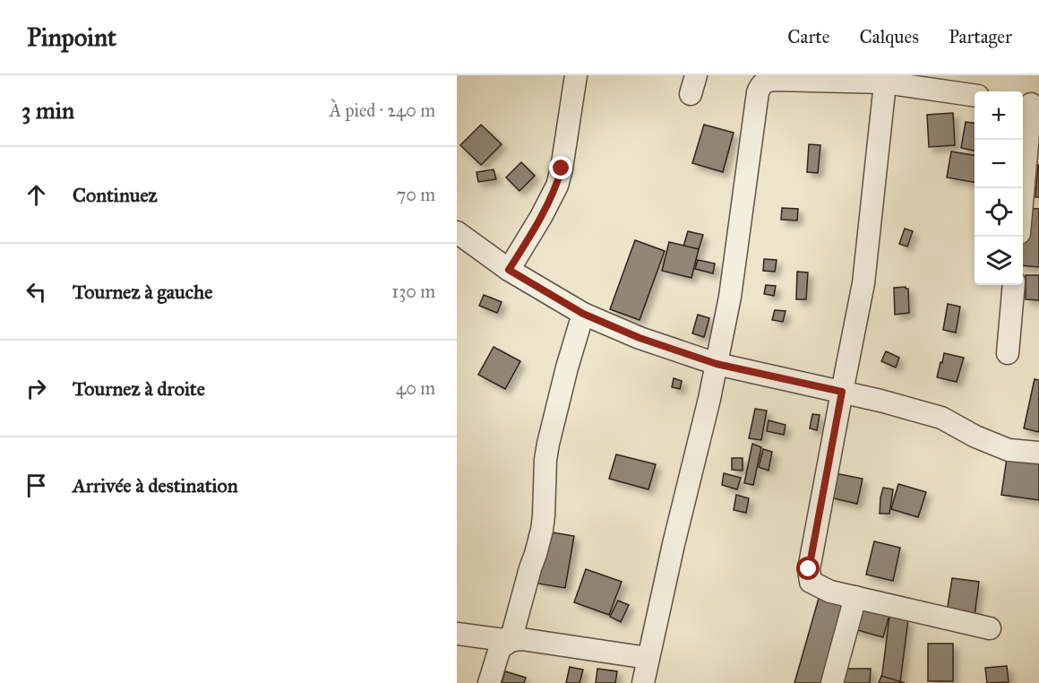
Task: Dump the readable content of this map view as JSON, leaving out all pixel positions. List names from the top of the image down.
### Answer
{
  "page": {
    "header": "Pinpoint",
    "nav": ["Carte", "Calques", "Partager"],
    "heading": ["3 min", "À pied · 240 m"],
    "map_buttons": ["+", "−"],
    "list": [
      ["Continuez", "70 m"],
      ["Tournez à gauche", "130 m"],
      ["Tournez à droite", "40 m"],
      "Arrivée à destination"
    ]
  }
}
